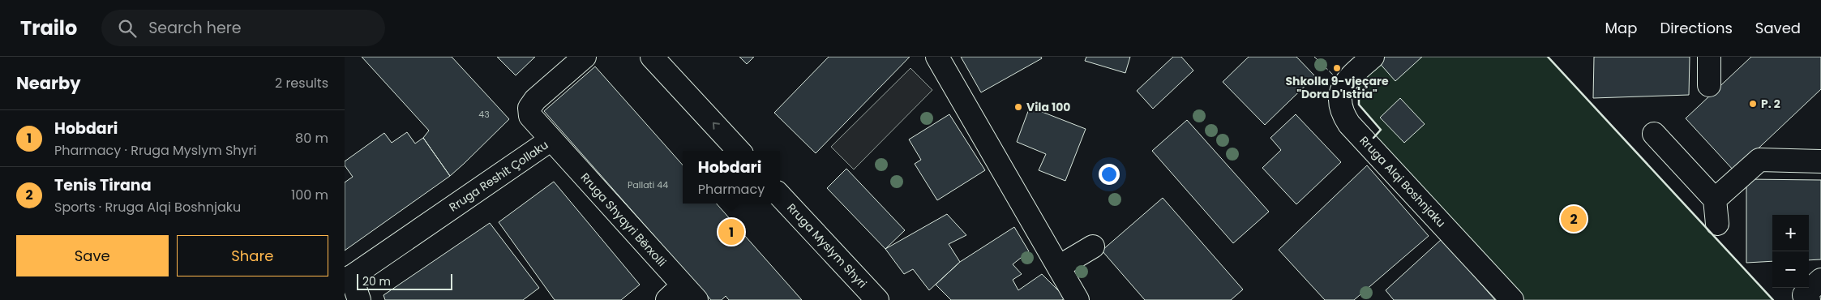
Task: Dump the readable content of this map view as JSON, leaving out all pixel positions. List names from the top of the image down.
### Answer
{
  "streets": {
    "street": [
      "Rruga Reshit Çollaku",
      "Rruga Alqi Boshnjaku",
      "Rruga Shyqyri Bërxolli",
      "Rruga Myslym Shyri"
    ]
  },
  "crossings": [
    ["Rruga Reshit Çollaku", "Rruga Shyqyri Bërxolli"]
  ],
  "places": ["Shkolla 9-vjeçare \"Dora D'Istria\"", "P. 2", "Vila 100"],
  "house_numbers": ["43", "Pallati 44"],
  "scale_bar": "20 m",
  "page": {
    "header": "Trailo",
    "search": "Search here",
    "nav": ["Map", "Directions", "Saved"],
    "heading": ["Nearby", "2 results"],
    "list": [
      {
        "mark": "1",
        "name": "Hobdari",
        "note": "Pharmacy · Rruga Myslym Shyri",
        "value": "80 m"
      },
      {
        "mark": "2",
        "name": "Tenis Tirana",
        "note": "Sports · Rruga Alqi Boshnjaku",
        "value": "100 m"
      }
    ],
    "popup": ["Hobdari", "Pharmacy"],
    "pins": ["2", "1"],
    "map_buttons": ["+", "−"],
    "buttons": ["Save", "Share"],
    "scale": "20 m"
  }
}
